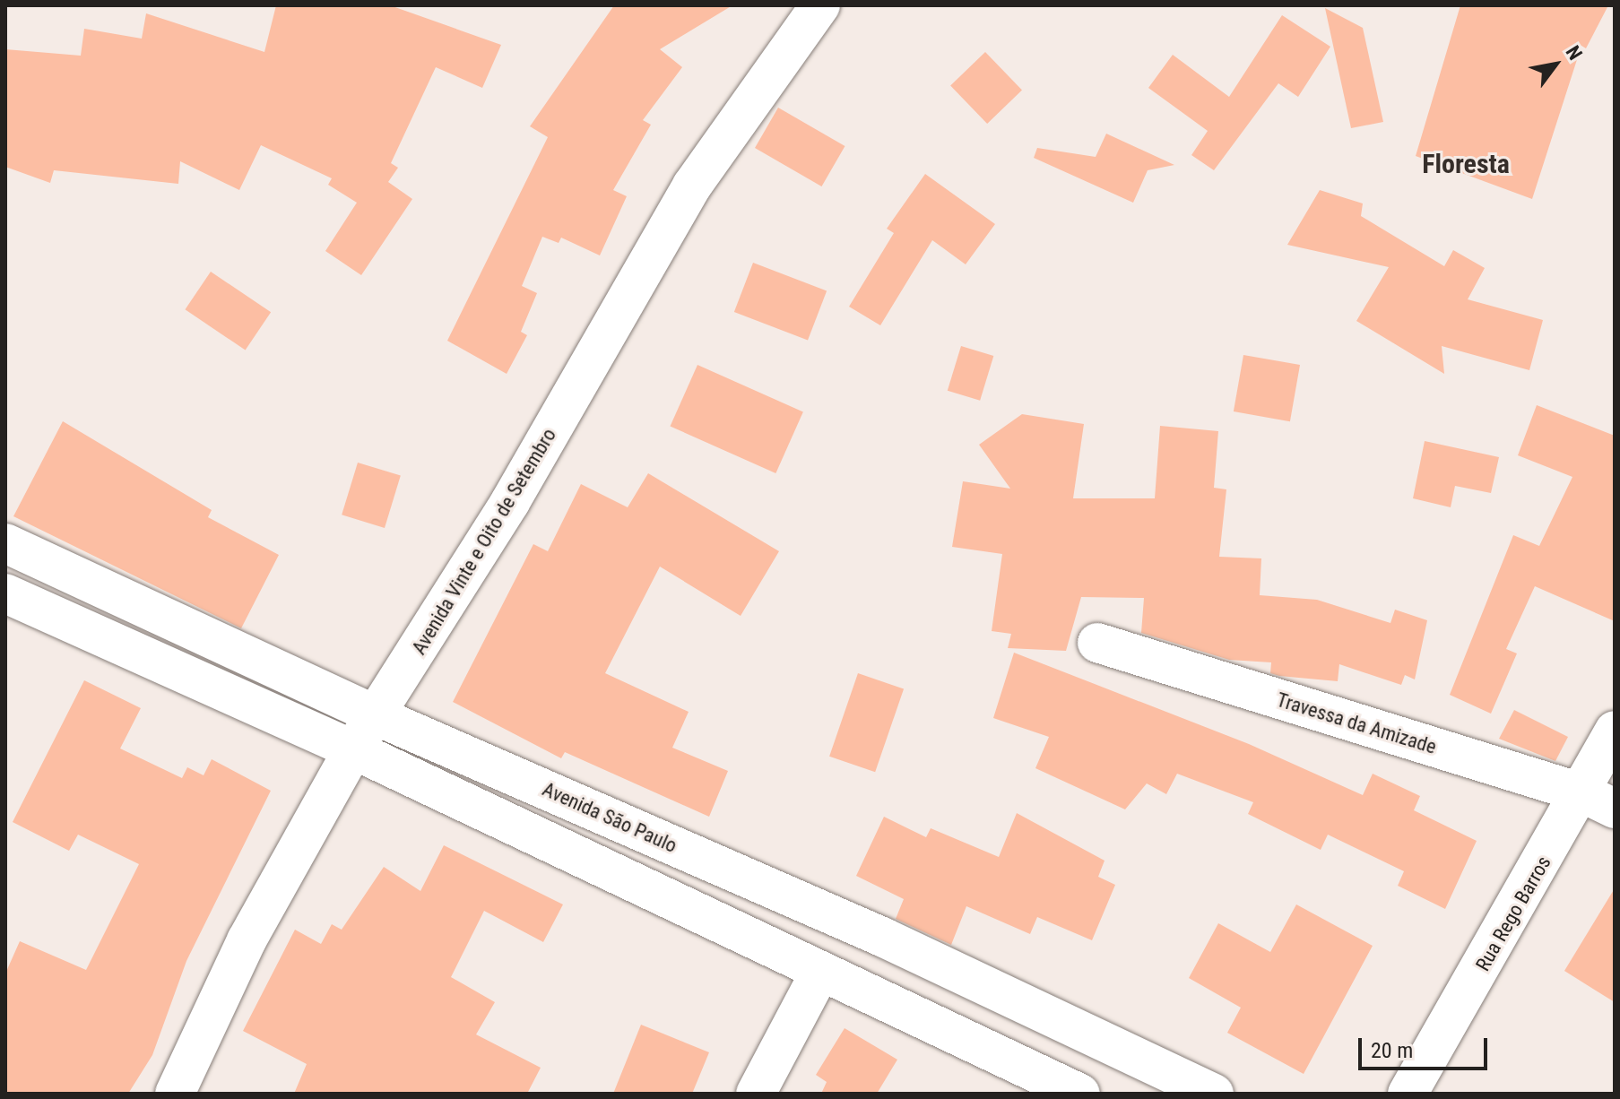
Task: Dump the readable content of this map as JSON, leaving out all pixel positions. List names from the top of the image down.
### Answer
{
  "streets": {
    "street": [
      "Avenida Vinte e Oito de Setembro",
      "Travessa da Amizade",
      "Avenida São Paulo",
      "Rua Rego Barros"
    ]
  },
  "crossings": [
    ["Avenida Vinte e Oito de Setembro", "Avenida São Paulo"],
    ["Travessa da Amizade", "Rua Rego Barros"]
  ],
  "districts": ["Floresta"],
  "scale_bar": "20 m",
  "north": "top right"
}
